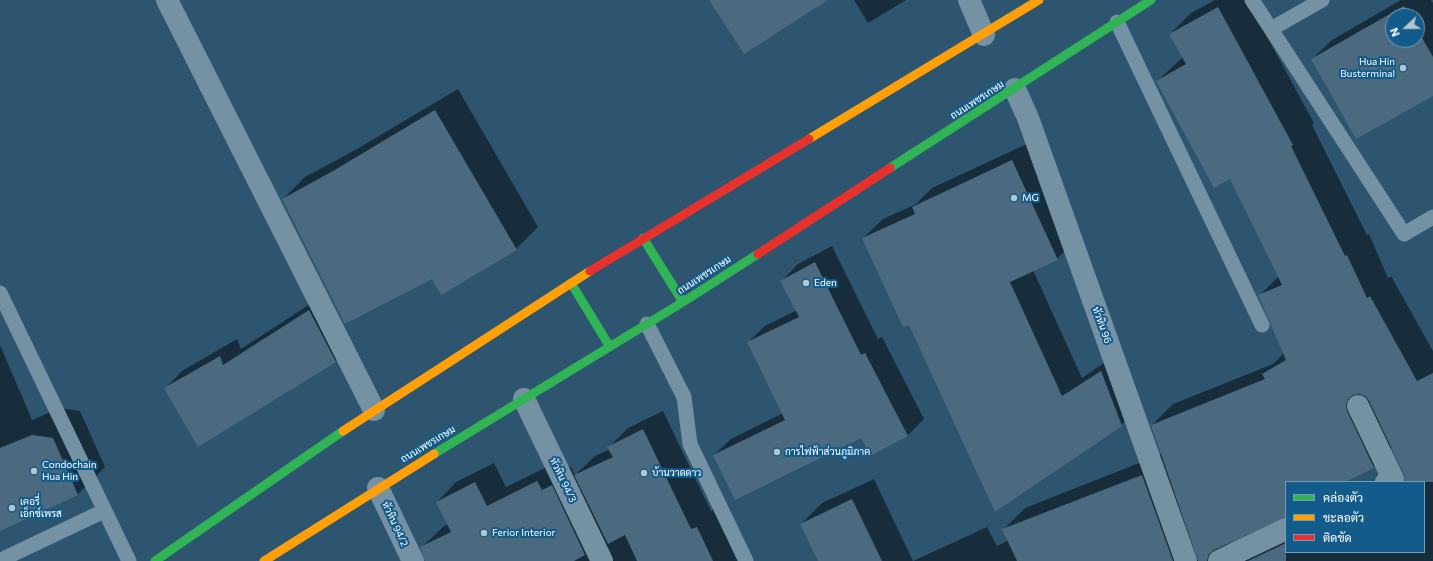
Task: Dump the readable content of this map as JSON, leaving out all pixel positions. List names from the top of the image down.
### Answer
{
  "streets": {
    "main road": ["ถนนเพชรเกษม"],
    "street": ["หัวหิน 96", "หัวหิน 94/3", "หัวหิน 94/2"]
  },
  "crossings": [
    ["ถนนเพชรเกษม", "หัวหิน 96"],
    ["ถนนเพชรเกษม", "หัวหิน 94/3"],
    ["ถนนเพชรเกษม", "หัวหิน 94/2"]
  ],
  "places": [
    "Hua Hin Busterminal",
    "MG",
    "Eden",
    "การไฟฟ้าส่วนภูมิภาค",
    "Condochain Hua Hin",
    "บ้านวาดดาว",
    "เคอรี่ เอ็กซ์เพรส",
    "Ferior Interior"
  ],
  "legend": ["คล่องตัว", "ชะลอตัว", "ติดขัด"],
  "north": "left"
}
